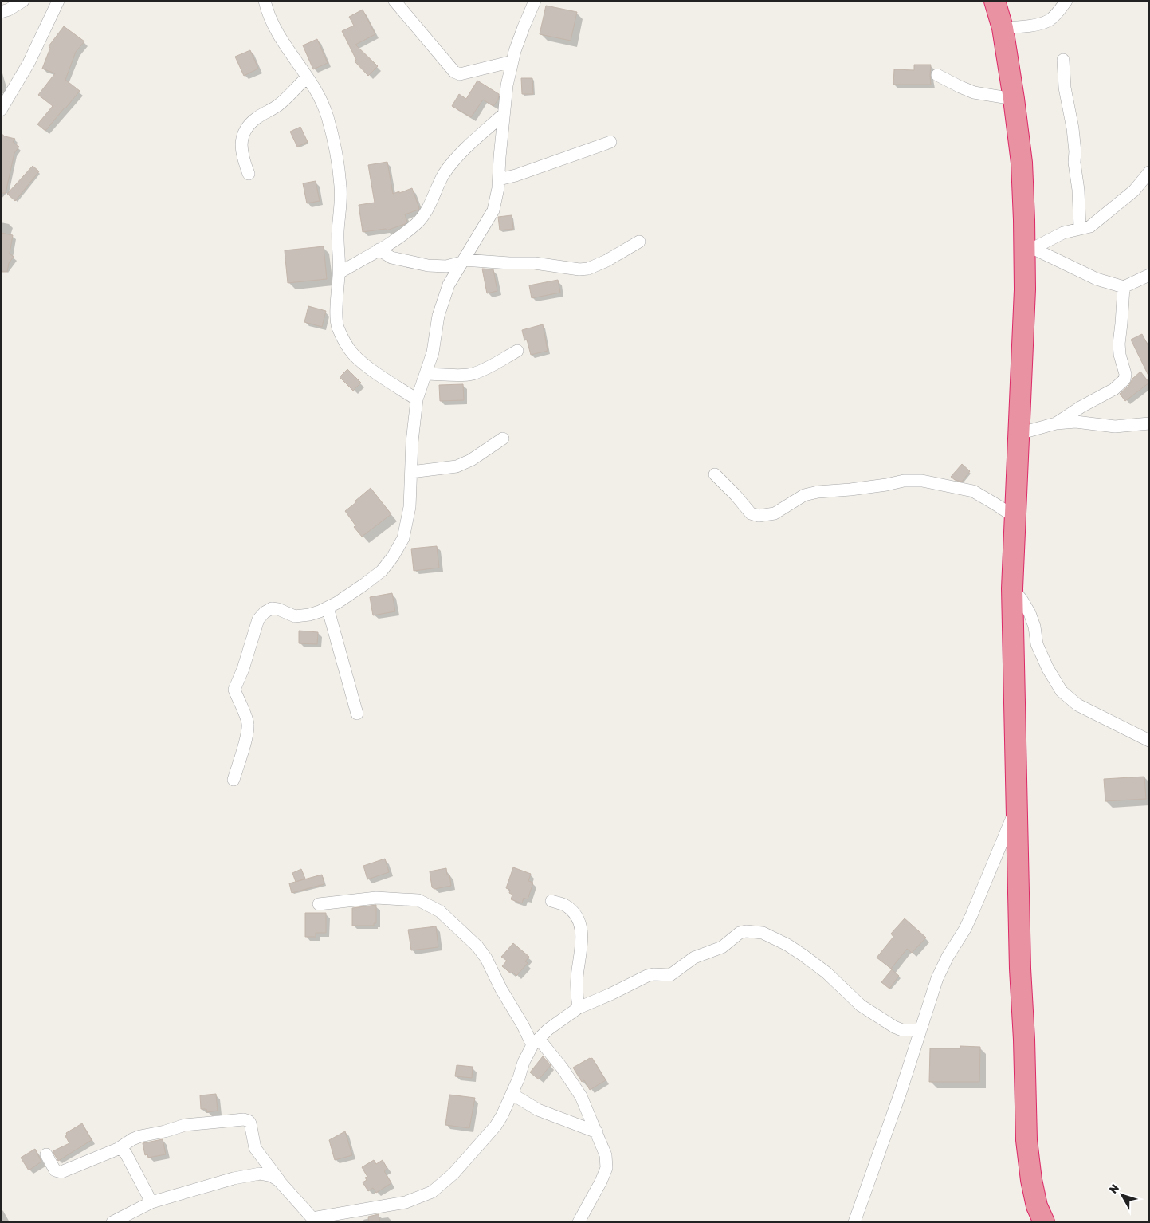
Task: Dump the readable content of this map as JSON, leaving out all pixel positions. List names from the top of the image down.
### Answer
{
  "north": "top left"
}
